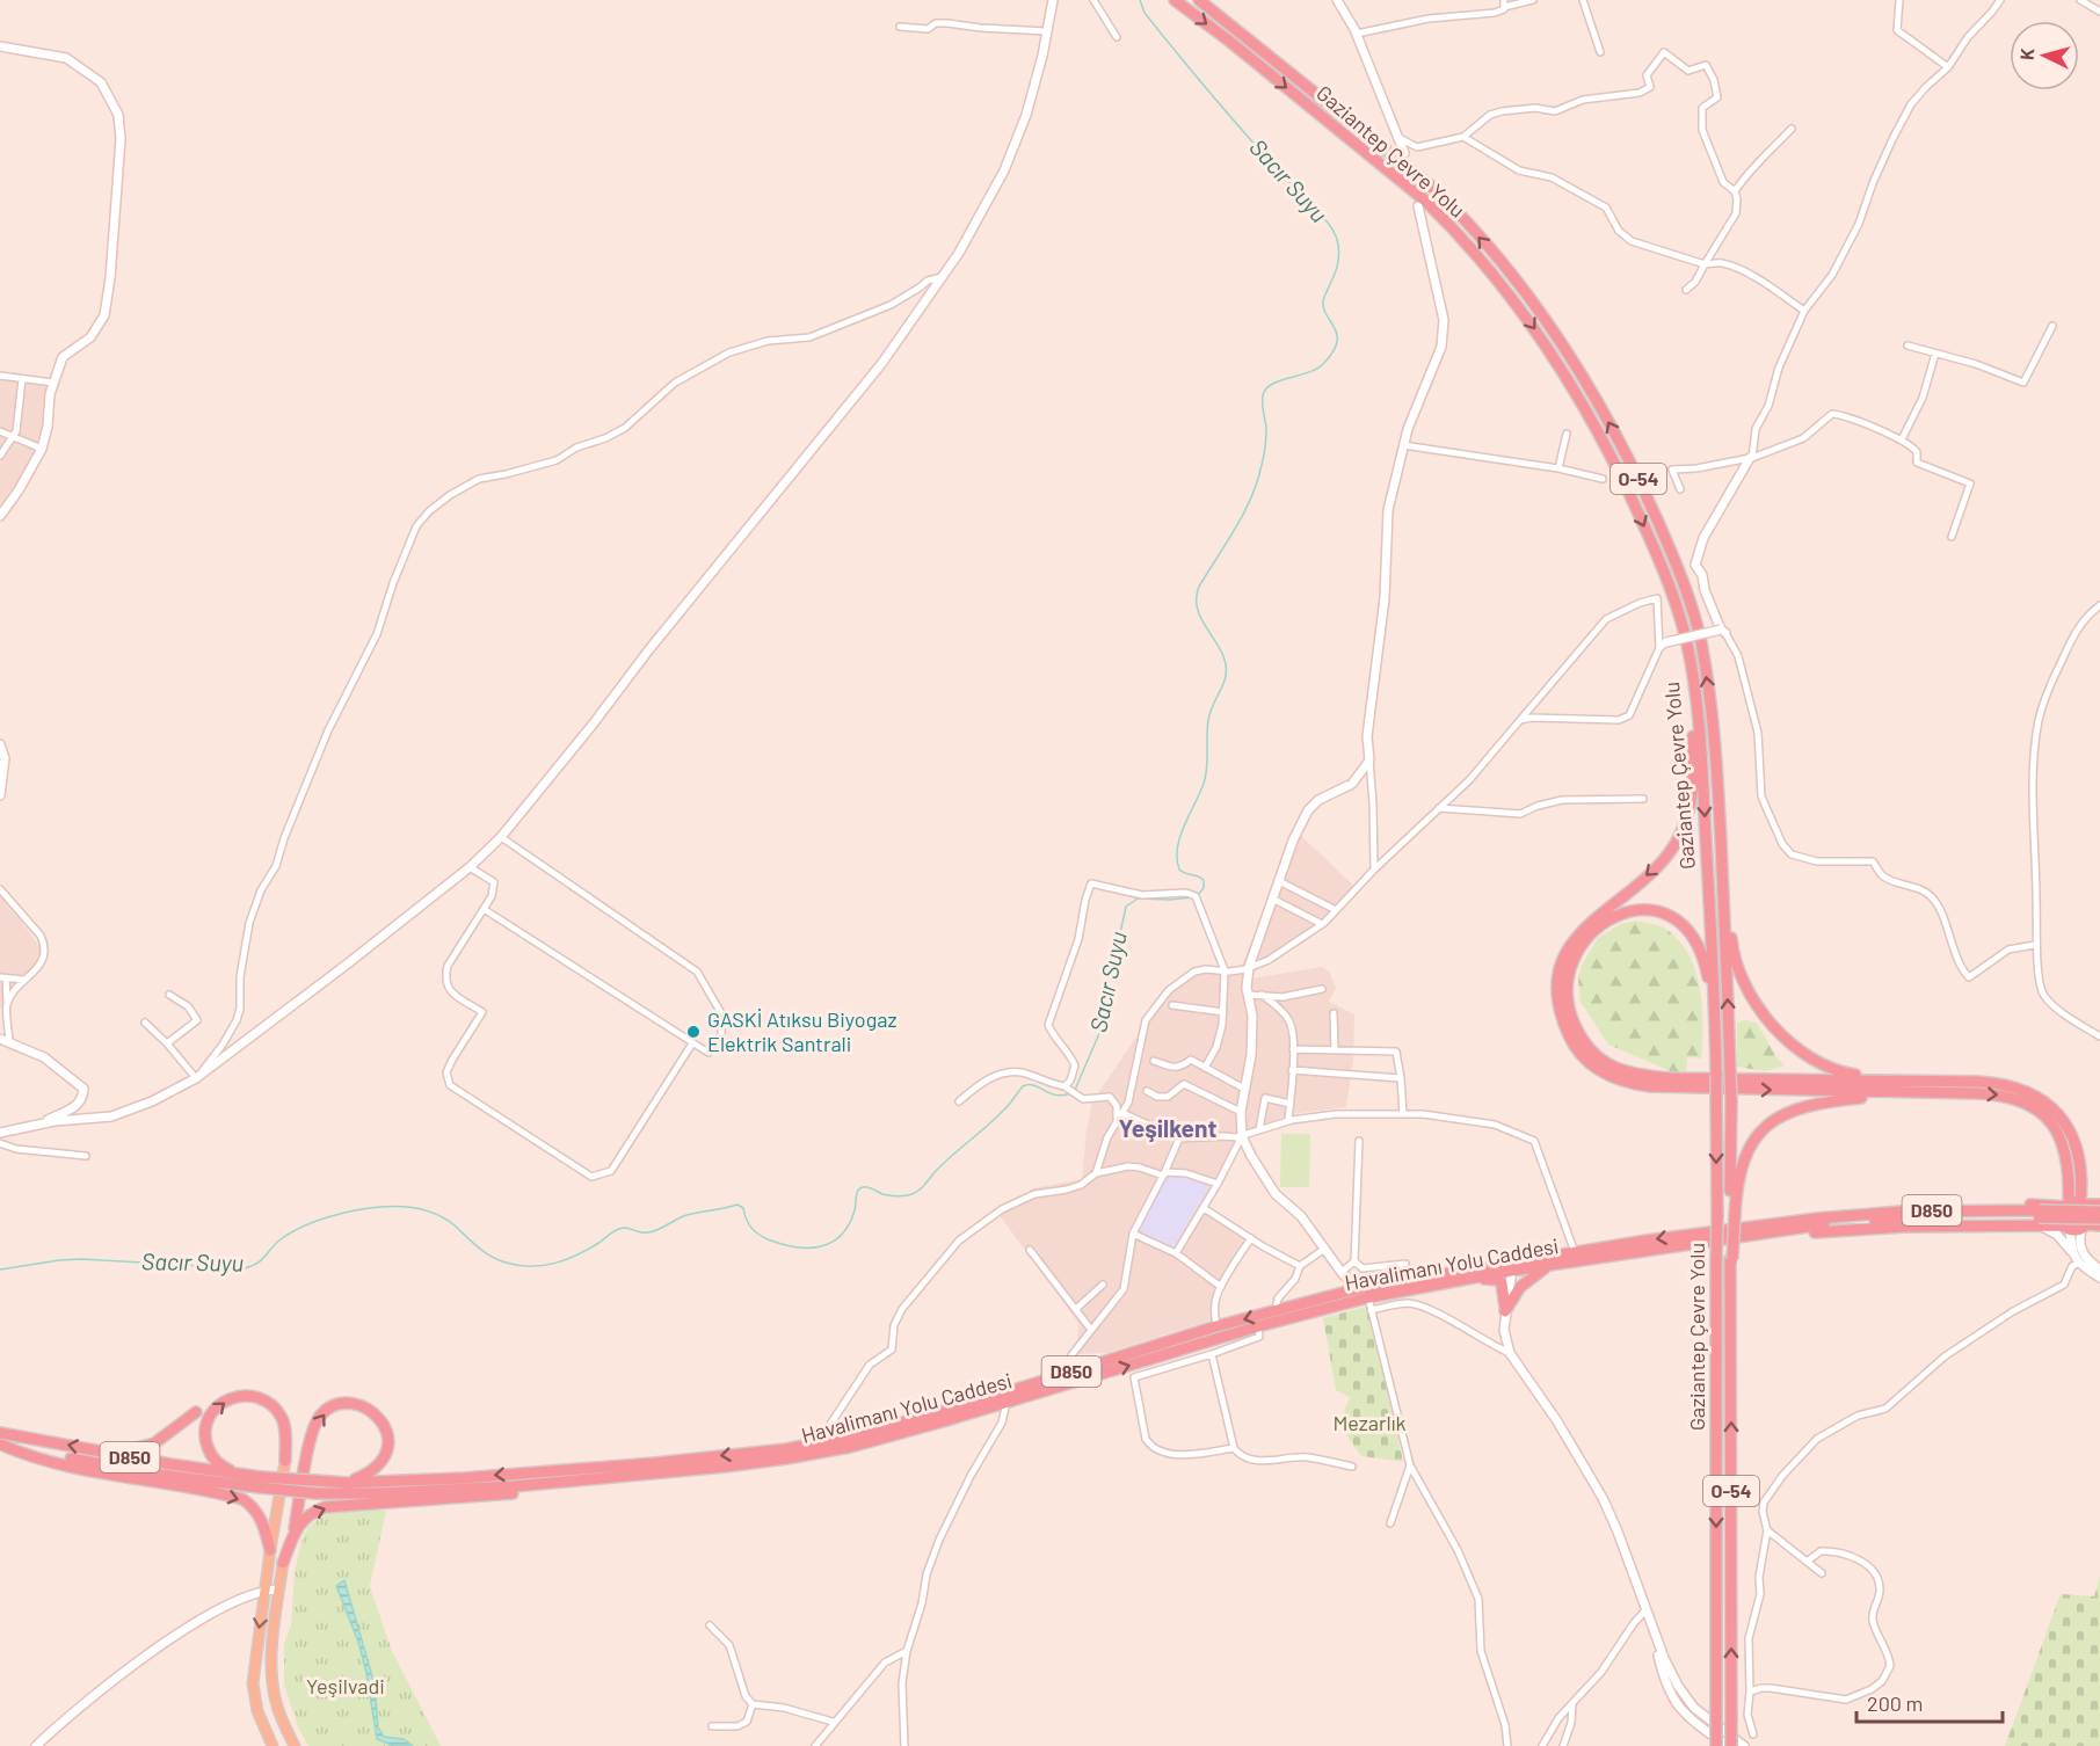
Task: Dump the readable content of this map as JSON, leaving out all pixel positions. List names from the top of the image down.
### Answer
{
  "streets": {
    "highway": [
      "Gaziantep Çevre Yolu",
      "O-54",
      "D850",
      "Havalimanı Yolu Caddesi"
    ]
  },
  "districts": ["Yeşilkent"],
  "water": ["Sacır Suyu"],
  "parks": ["Mezarlık", "Yeşilvadi"],
  "places": ["GASKİ Atıksu Biyogaz Elektrik Santrali"],
  "scale_bar": "200 m",
  "north": "left"
}
